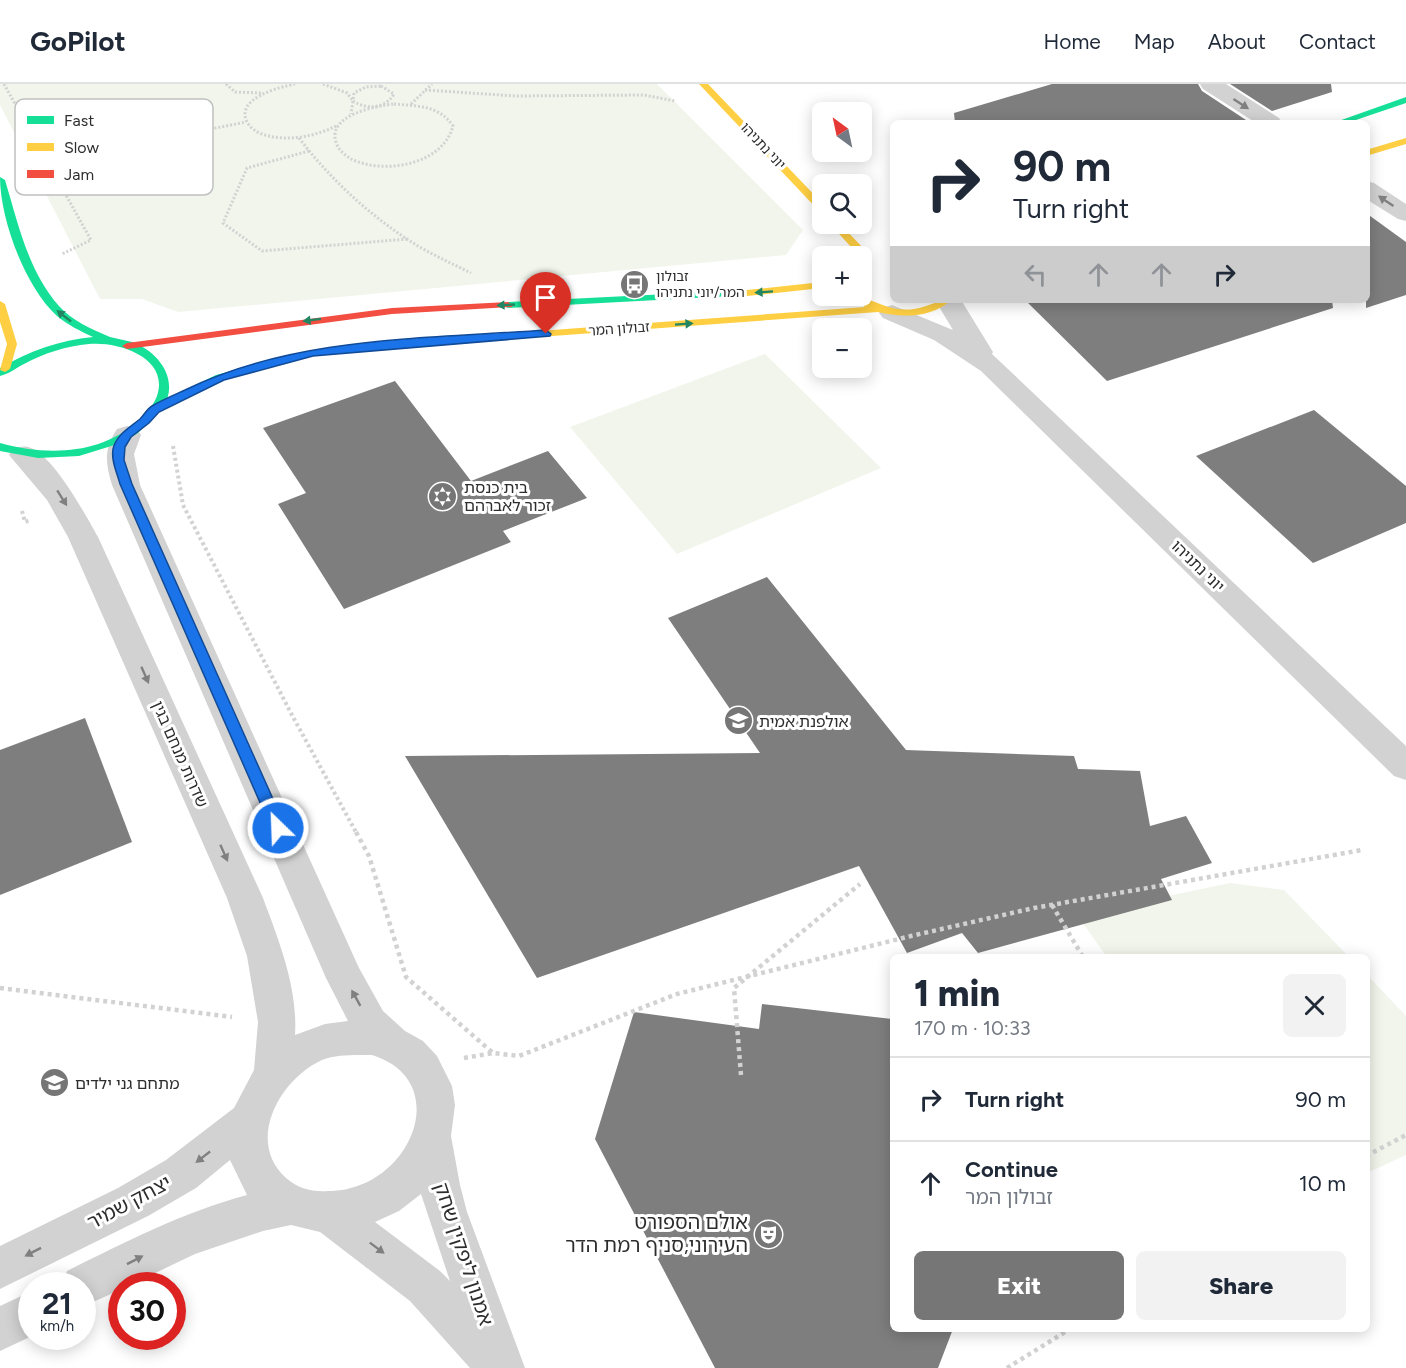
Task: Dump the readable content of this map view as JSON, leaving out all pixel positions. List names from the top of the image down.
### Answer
{
  "streets": {
    "street": [
      "יוני נתניהו",
      "זבולון המר",
      "שדרות מנחם בגין",
      "יצחק שמיר",
      "אמנון ליפקין שחק"
    ]
  },
  "crossings": [
    ["יוני נתניהו", "זבולון המר"],
    ["שדרות מנחם בגין", "יצחק שמיר"],
    ["שדרות מנחם בגין", "אמנון ליפקין שחק"],
    ["יצחק שמיר", "אמנון ליפקין שחק"]
  ],
  "one_way": ["אמנון ליפקין שחק"],
  "places": {
    "bus stop": ["זבולון המר/יוני נתניהו"],
    "synagogue": ["בית כנסת זכור לאברהם"],
    "school or university": ["אולפנת אמית", "מתחם גני ילדים"],
    "theatre": ["אולם הספורט העירוני,סניף רמת הדר"]
  },
  "legend": ["Fast", "Slow", "Jam"],
  "north": "top left",
  "page": {
    "header": "GoPilot",
    "nav": [
      "Home",
      "Map",
      "About",
      "Contact"
    ],
    "map_buttons": ["+", "−"],
    "turn": ["90 m", "Turn right"],
    "heading": ["1 min", "170 m · 10:33"],
    "list": [
      {
        "name": "Turn right",
        "value": "90 m"
      },
      {
        "name": "Continue",
        "note": "זבולון המר",
        "value": "10 m"
      }
    ],
    "buttons": ["Exit", "Share"],
    "speed": "21 km/h",
    "limit": "30"
  }
}
